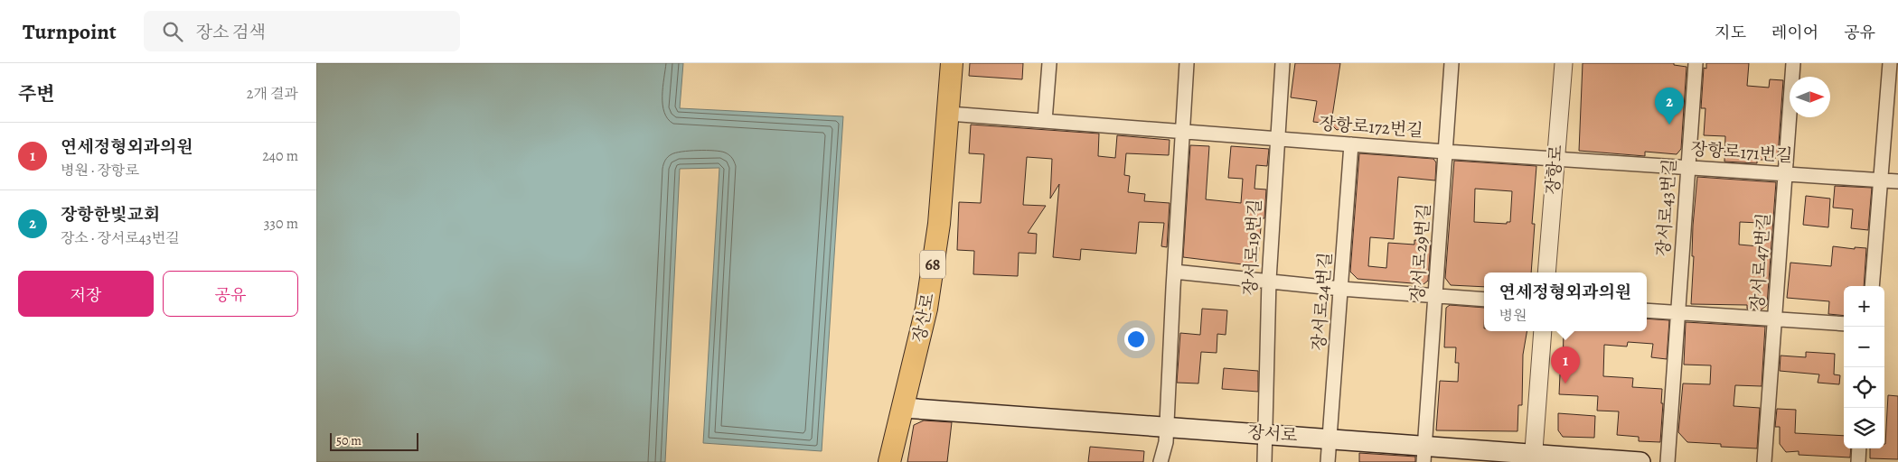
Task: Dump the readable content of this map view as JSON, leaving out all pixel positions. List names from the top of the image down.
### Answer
{
  "streets": {
    "main road": ["68", "장산로", "장서로"],
    "street": [
      "장항로172번길",
      "장항로171번길",
      "장항로",
      "장서로43번길",
      "장서로19번길",
      "장서로29번길",
      "장서로47번길",
      "장서로24번길"
    ]
  },
  "crossings": [
    ["장항로172번길", "장항로171번길"],
    ["장항로172번길", "장항로"],
    ["장항로172번길", "장서로19번길"],
    ["장항로172번길", "장서로29번길"],
    ["장항로172번길", "장서로24번길"],
    ["장항로172번길", "장산로"],
    ["장항로171번길", "장항로"],
    ["장항로171번길", "장서로43번길"],
    ["장항로171번길", "장서로47번길"],
    ["장서로19번길", "장서로"],
    ["장서로29번길", "장서로"],
    ["장서로24번길", "장서로"],
    ["장산로", "장서로"]
  ],
  "scale_bar": "50 m",
  "north": "right",
  "page": {
    "header": "Turnpoint",
    "search": "장소 검색",
    "nav": ["지도", "레이어", "공유"],
    "heading": ["주변", "2개 결과"],
    "pins": ["2", "1"],
    "list": [
      {
        "mark": "1",
        "name": "연세정형외과의원",
        "note": "병원 · 장항로",
        "value": "240 m"
      },
      {
        "mark": "2",
        "name": "장항한빛교회",
        "note": "장소 · 장서로43번길",
        "value": "330 m"
      }
    ],
    "buttons": ["저장", "공유"],
    "popup": ["연세정형외과의원", "병원"],
    "map_buttons": ["+", "−"],
    "scale": "50 m"
  }
}
